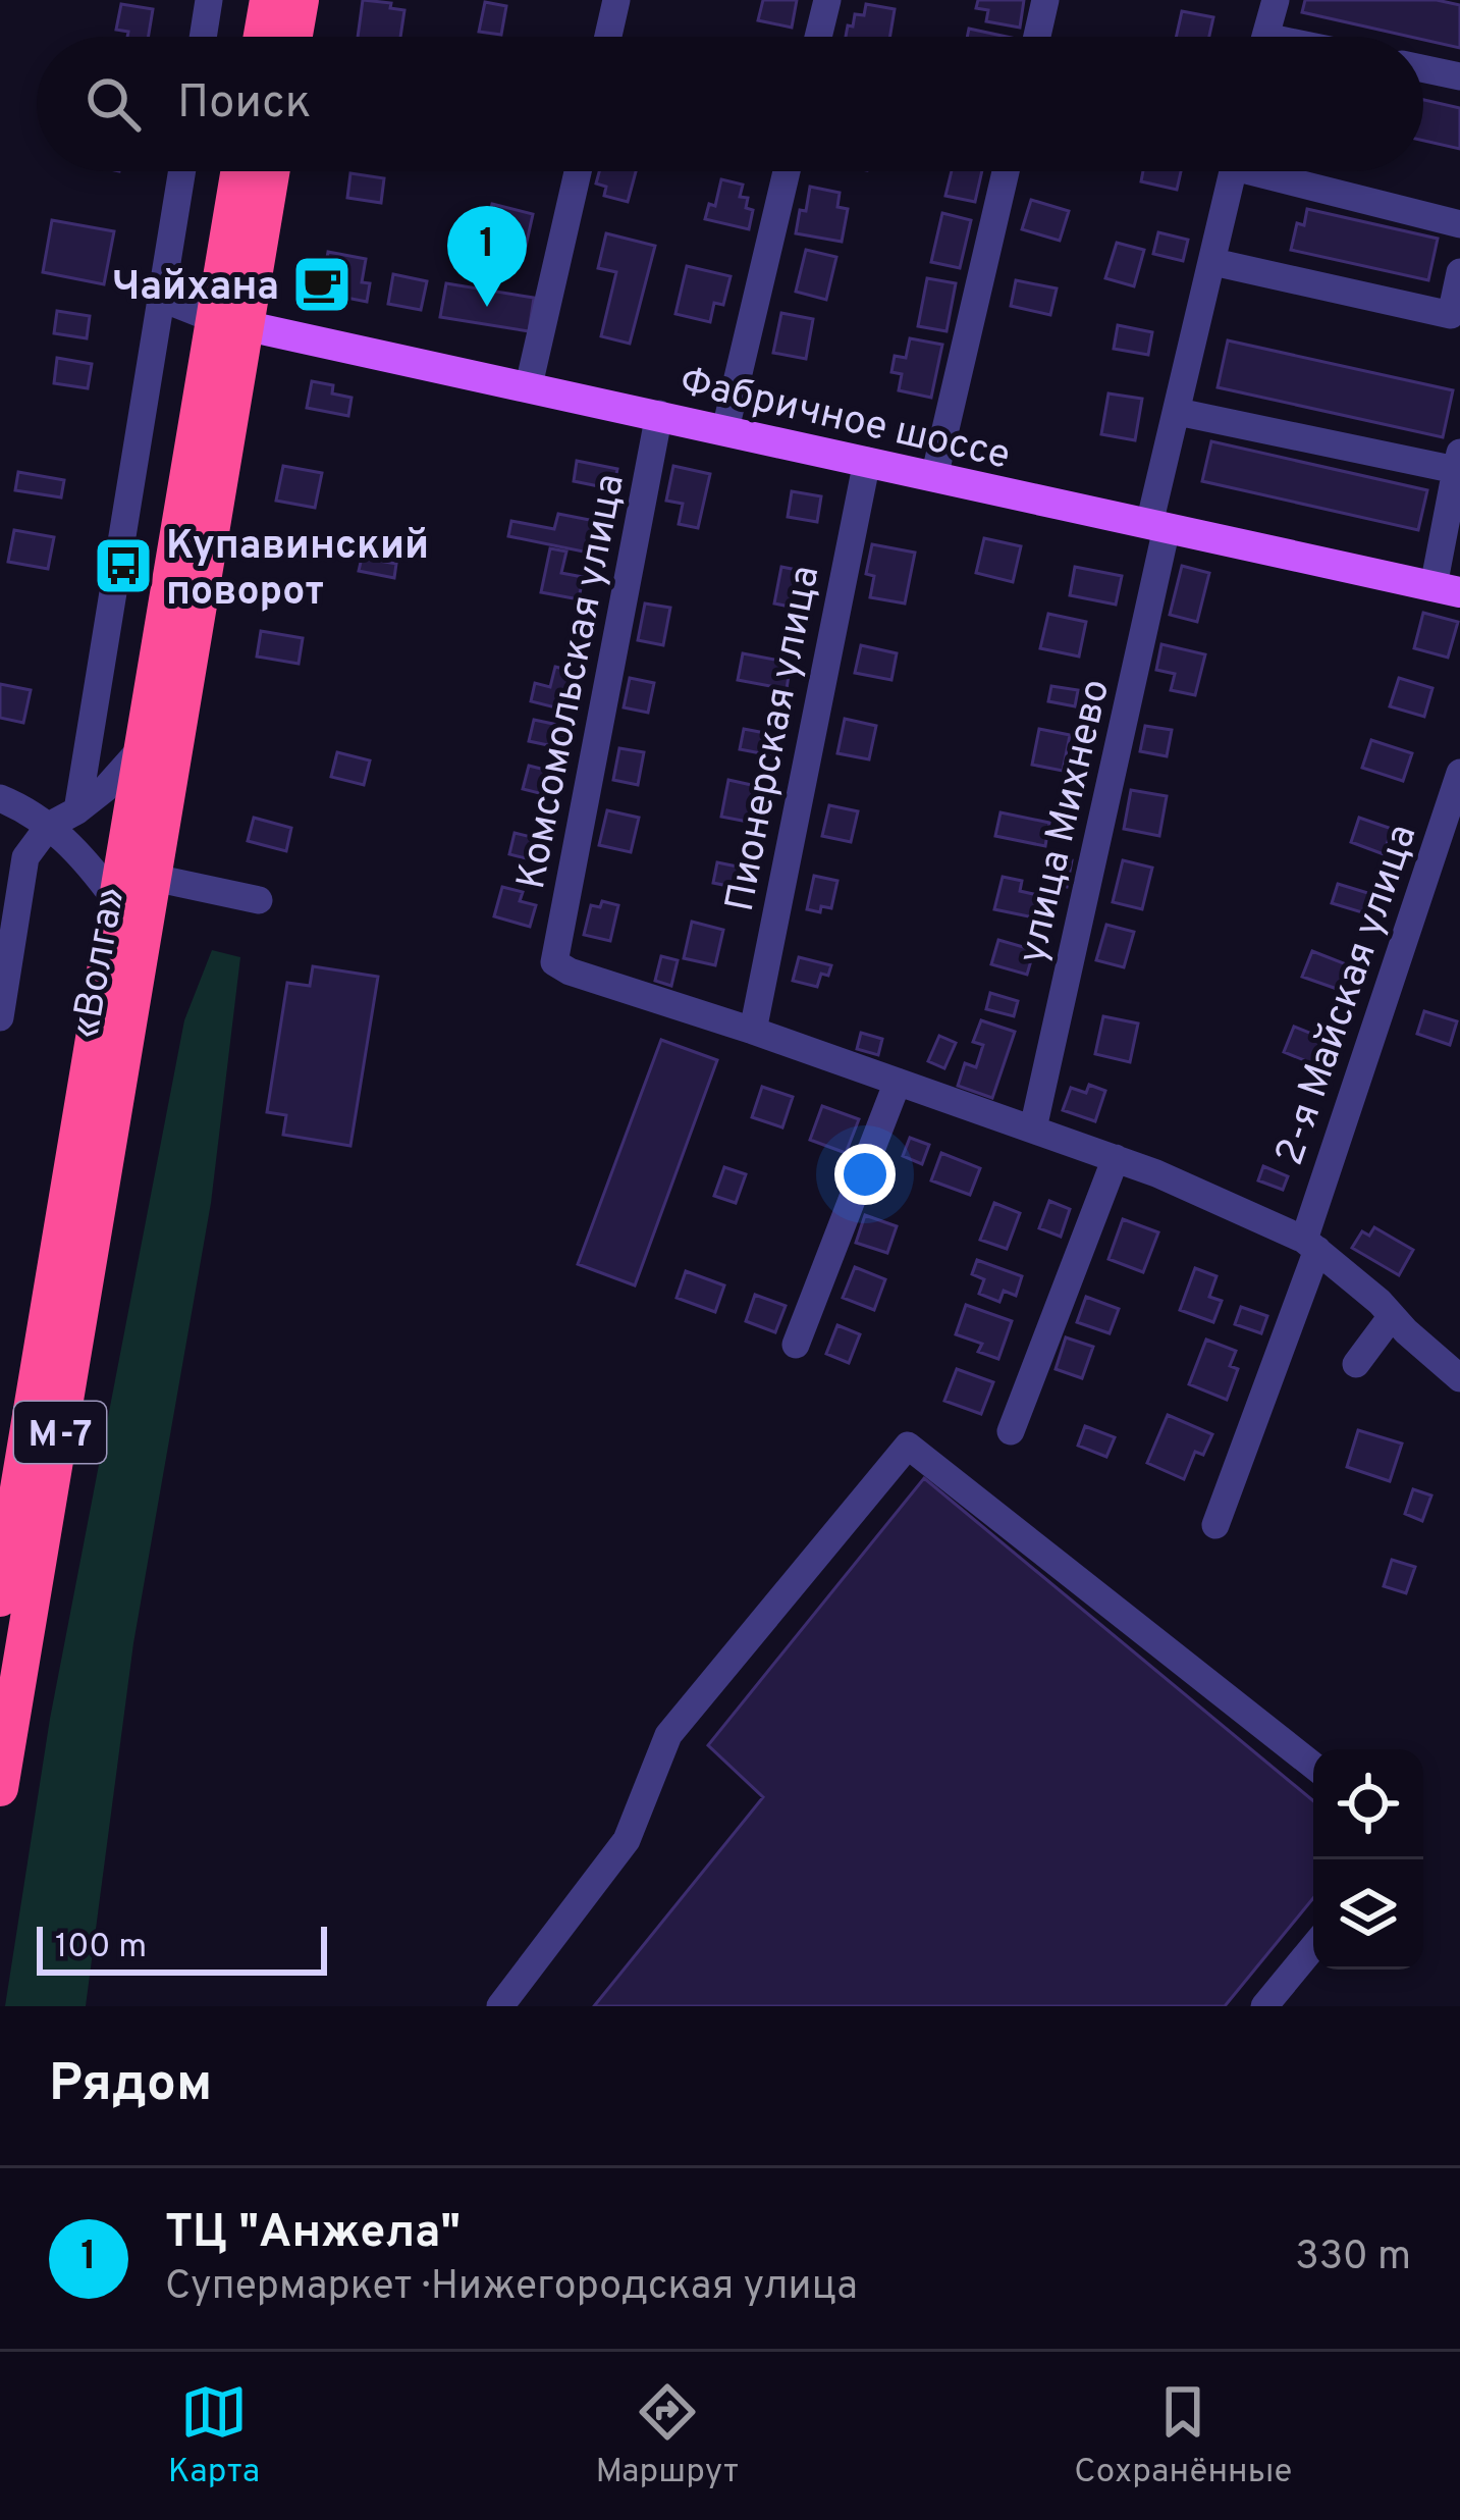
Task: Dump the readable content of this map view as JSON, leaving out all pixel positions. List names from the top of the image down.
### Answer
{
  "streets": {
    "highway": ["«Волга»", "М-7"],
    "main road": ["Фабричное шоссе"],
    "street": [
      "Комсомольская улица",
      "Пионерская улица",
      "улица Михнево",
      "2-я Майская улица"
    ]
  },
  "crossings": [
    ["Фабричное шоссе", "Комсомольская улица"],
    ["Фабричное шоссе", "Пионерская улица"],
    ["Фабричное шоссе", "улица Михнево"],
    ["Фабричное шоссе", "«Волга»"],
    ["Комсомольская улица", "Пионерская улица"]
  ],
  "places": {
    "cafe": ["Чайхана"],
    "bus stop": ["Купавинский поворот"]
  },
  "scale_bar": "100 m",
  "page": {
    "search": "Поиск",
    "pins": "1",
    "scale": "100 m",
    "heading": "Рядом",
    "list": [
      {
        "mark": "1",
        "name": "ТЦ \"Анжела\"",
        "note": "Супермаркет · Нижегородская улица",
        "value": "330 m"
      }
    ],
    "nav": ["Карта", "Маршрут", "Сохранённые"]
  }
}
